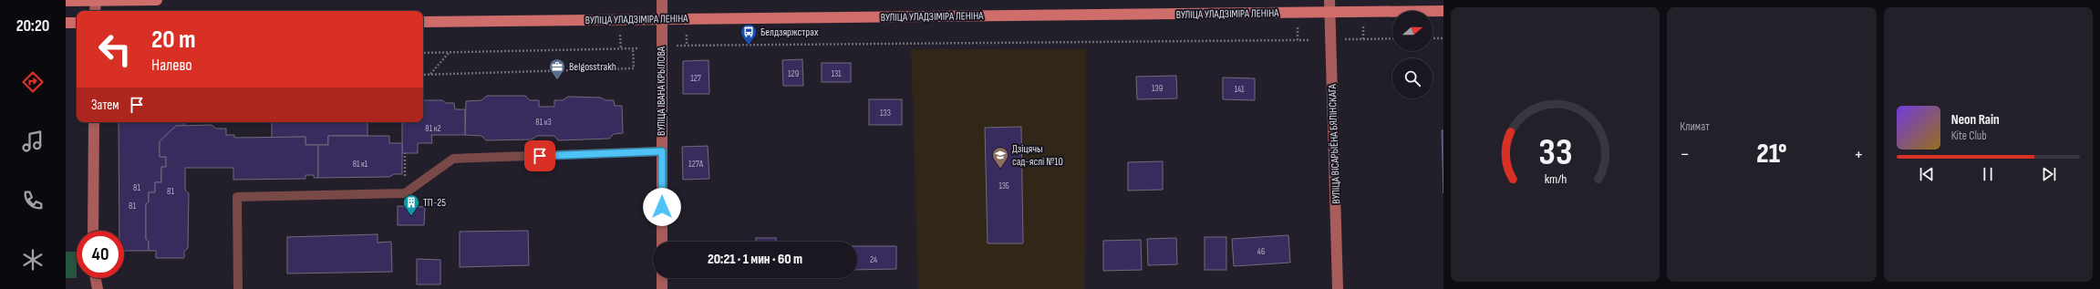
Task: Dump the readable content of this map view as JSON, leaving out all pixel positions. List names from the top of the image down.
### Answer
{
  "streets": {
    "main road": ["ВУЛІЦА УЛАДЗІМІРА ЛЕНІНА"],
    "street": ["ВУЛІЦА ІВАНА КРЫЛОВА", "ВУЛІЦА ВІСАРЫЁНА БЯЛІНСКАГА"]
  },
  "crossings": [
    ["ВУЛІЦА УЛАДЗІМІРА ЛЕНІНА", "ВУЛІЦА ІВАНА КРЫЛОВА"],
    ["ВУЛІЦА УЛАДЗІМІРА ЛЕНІНА", "ВУЛІЦА ВІСАРЫЁНА БЯЛІНСКАГА"]
  ],
  "places": {
    "bus stop": ["Белдзяржстрах"],
    "office": ["Belgosstrakh"],
    "school or university": ["Дзіцячы сад-яслі №10"],
    "building": ["ТП-25"]
  },
  "house_numbers": [
    "129",
    "131",
    "127",
    "139",
    "141",
    "133",
    "81 к3",
    "81 к2",
    "81 к1",
    "127А",
    "135",
    "81",
    "81",
    "81",
    "46",
    "24"
  ],
  "north": "right",
  "page": {
    "tabs": "20:20",
    "tile": "Климат",
    "turn": ["20 m", "Налево"],
    "then": "Затем",
    "song": ["Neon Rain", "Kite Club"],
    "heat": ["−", "21°", "+"],
    "limit": "40",
    "trip": "20:21 · 1 мин · 60 m",
    "gauge": ["33", "km/h"]
  }
}
